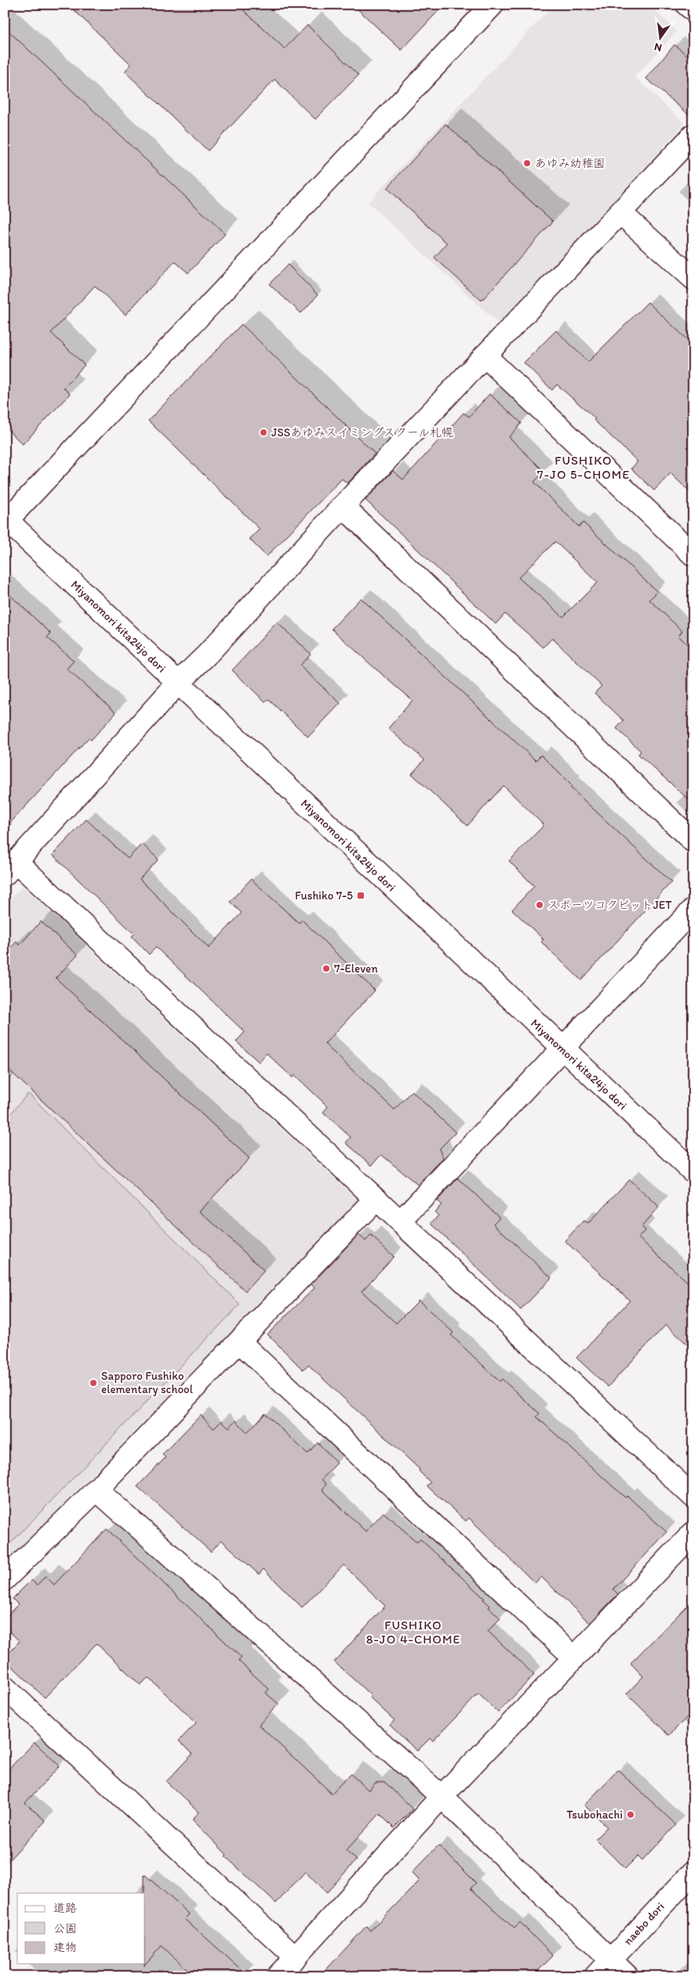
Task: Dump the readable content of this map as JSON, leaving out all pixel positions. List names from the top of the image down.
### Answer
{
  "streets": {
    "street": ["Miyanomori kita24jo dori", "naebo dori"]
  },
  "districts": ["FUSHIKO 7-JO 5-CHOME", "FUSHIKO 8-JO 4-CHOME"],
  "places": {
    "other": [
      "あゆみ幼稚園",
      "JSSあゆみスイミングスクール札幌",
      "スポーツコクピットJET",
      "7-Eleven",
      "Sapporo Fushiko elementary school",
      "Tsubohachi"
    ],
    "transit": ["Fushiko 7-5"]
  },
  "legend": ["道路", "公園", "建物"],
  "north": "bottom"
}
